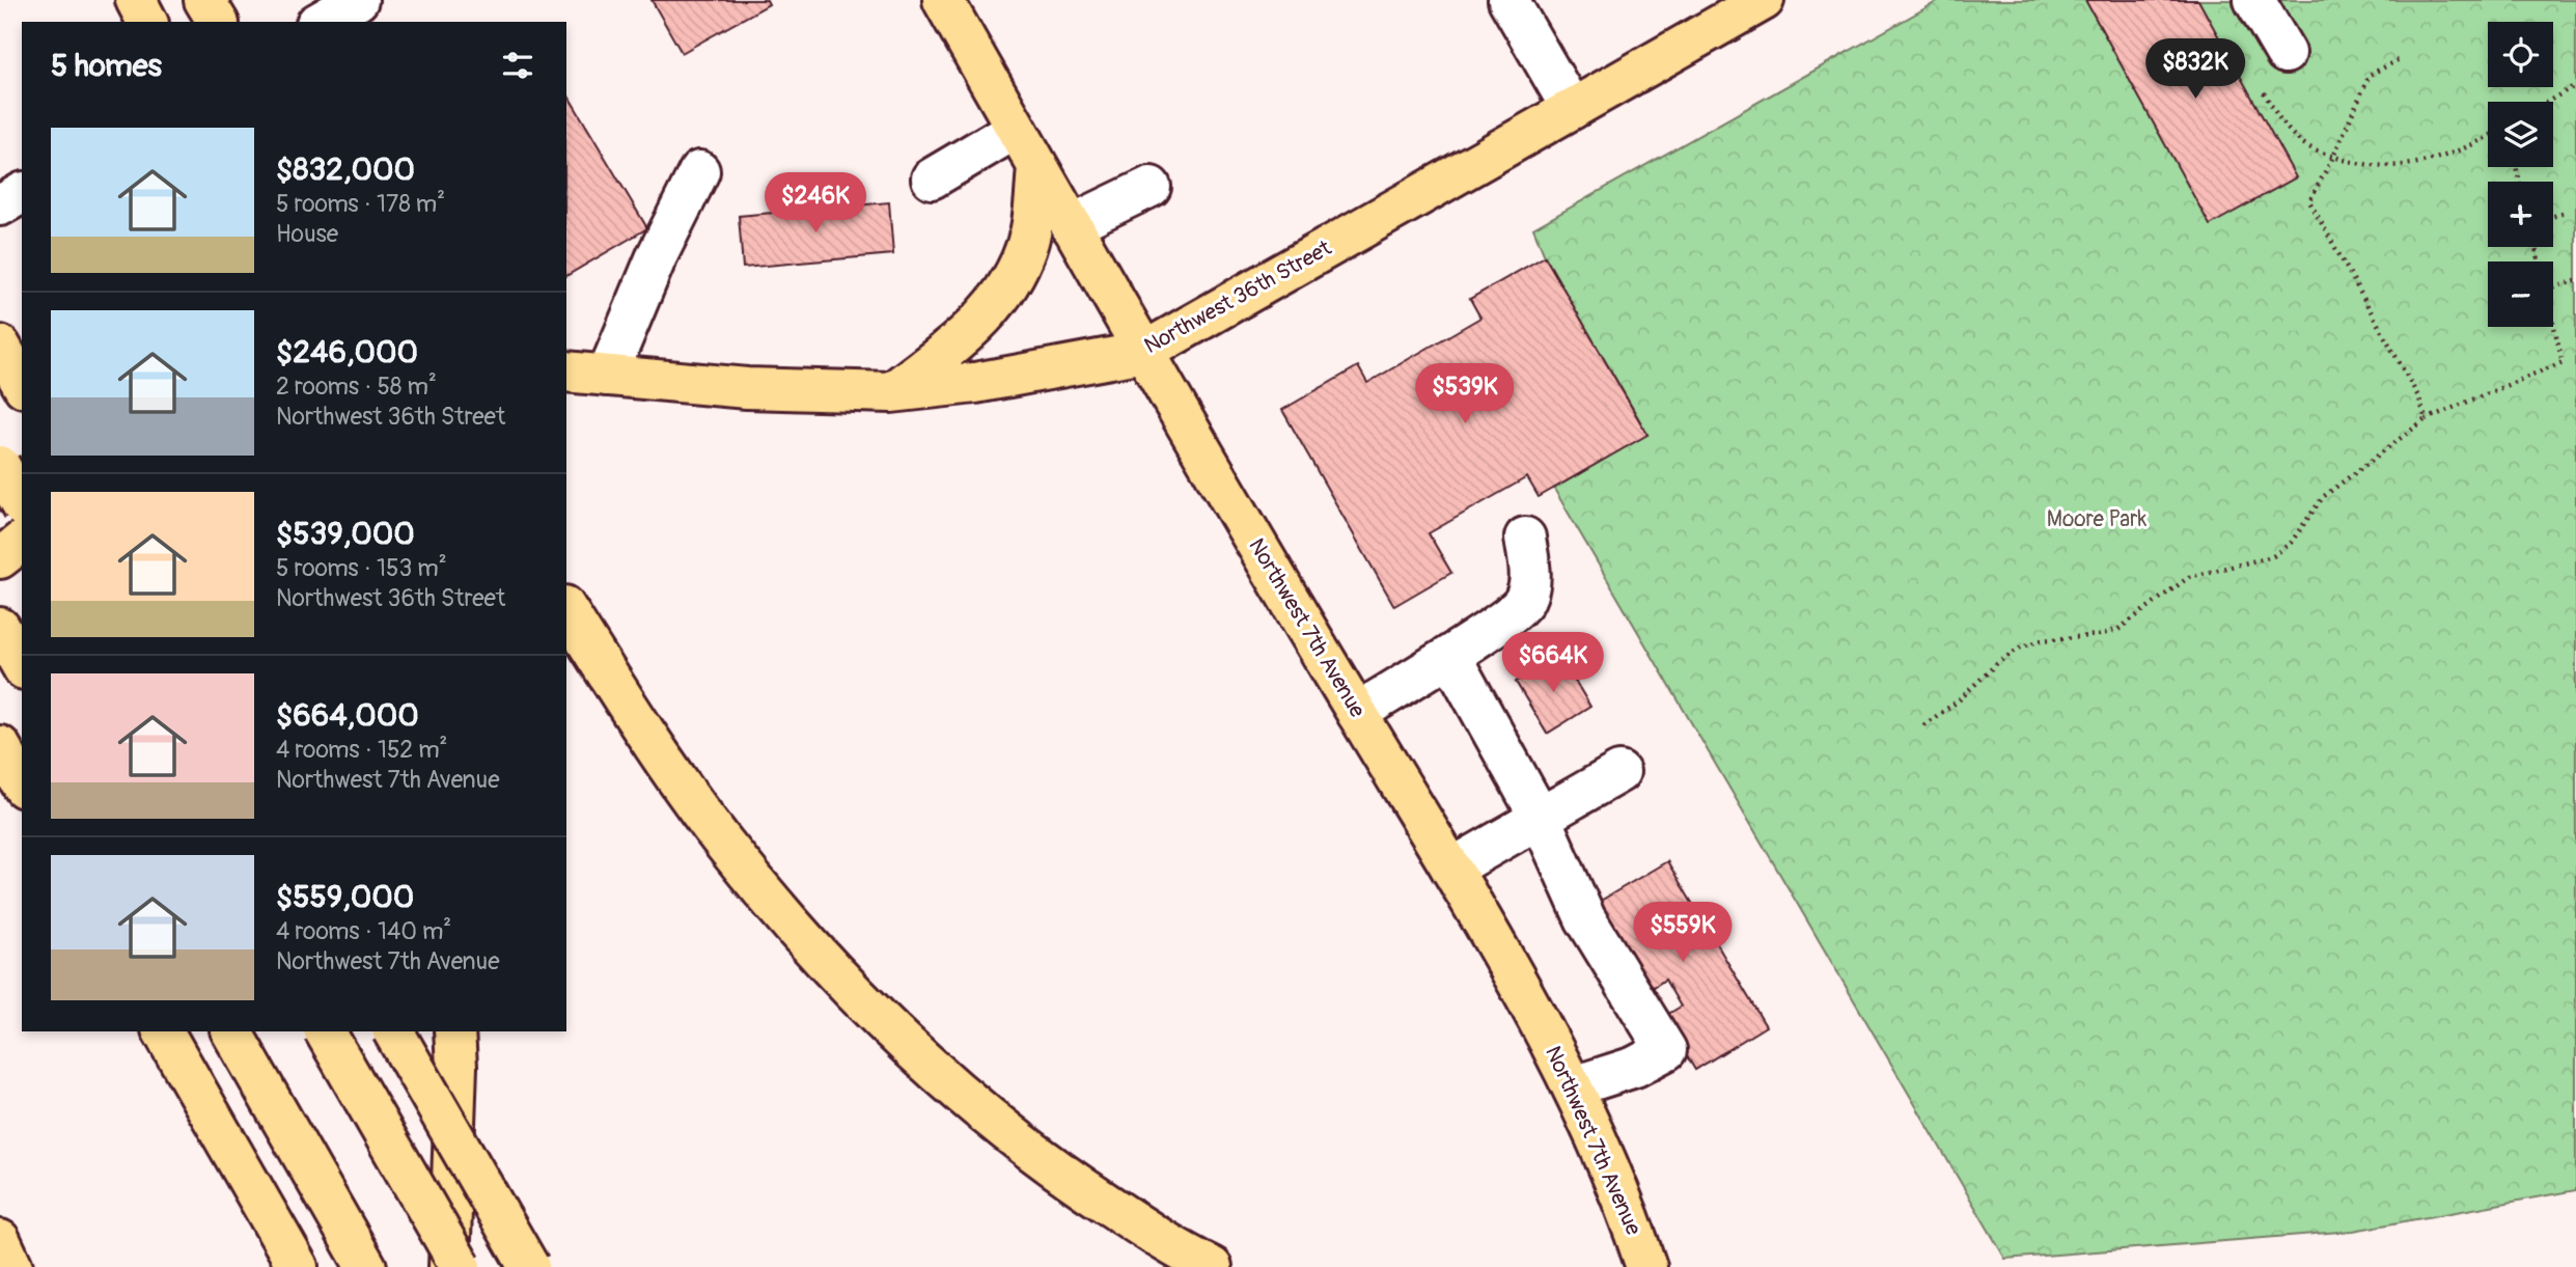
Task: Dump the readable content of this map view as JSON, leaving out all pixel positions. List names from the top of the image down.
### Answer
{
  "streets": {
    "main road": ["Northwest 36th Street", "Northwest 7th Avenue"]
  },
  "crossings": [
    ["Northwest 36th Street", "Northwest 7th Avenue"]
  ],
  "parks": ["Moore Park"],
  "page": {
    "map_buttons": ["+", "−"],
    "heading": "5 homes",
    "price": [
      "$832K",
      "$246K",
      "$539K",
      "$664K",
      "$559K"
    ],
    "list": [
      {
        "name": "$832,000",
        "note": "5 rooms · 178 m² · House"
      },
      {
        "name": "$246,000",
        "note": "2 rooms · 58 m² · Northwest 36th Street"
      },
      {
        "name": "$539,000",
        "note": "5 rooms · 153 m² · Northwest 36th Street"
      },
      {
        "name": "$664,000",
        "note": "4 rooms · 152 m² · Northwest 7th Avenue"
      },
      {
        "name": "$559,000",
        "note": "4 rooms · 140 m² · Northwest 7th Avenue"
      }
    ]
  }
}
